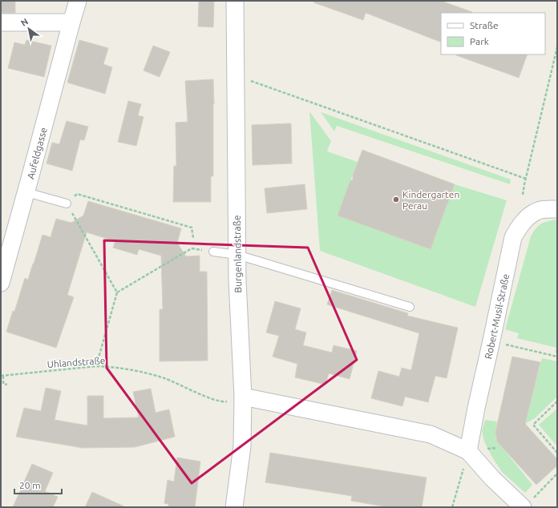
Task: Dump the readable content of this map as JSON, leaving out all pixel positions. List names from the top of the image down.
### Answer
{
  "streets": {
    "street": ["Aufeldgasse", "Burgenlandstraße", "Robert-Musil-Straße"],
    "path": ["Uhlandstraße"]
  },
  "crossings": [
    ["Burgenlandstraße", "Uhlandstraße"]
  ],
  "places": ["Kindergarten Perau"],
  "legend": ["Straße", "Park"],
  "scale_bar": "20 m",
  "north": "top left"
}
